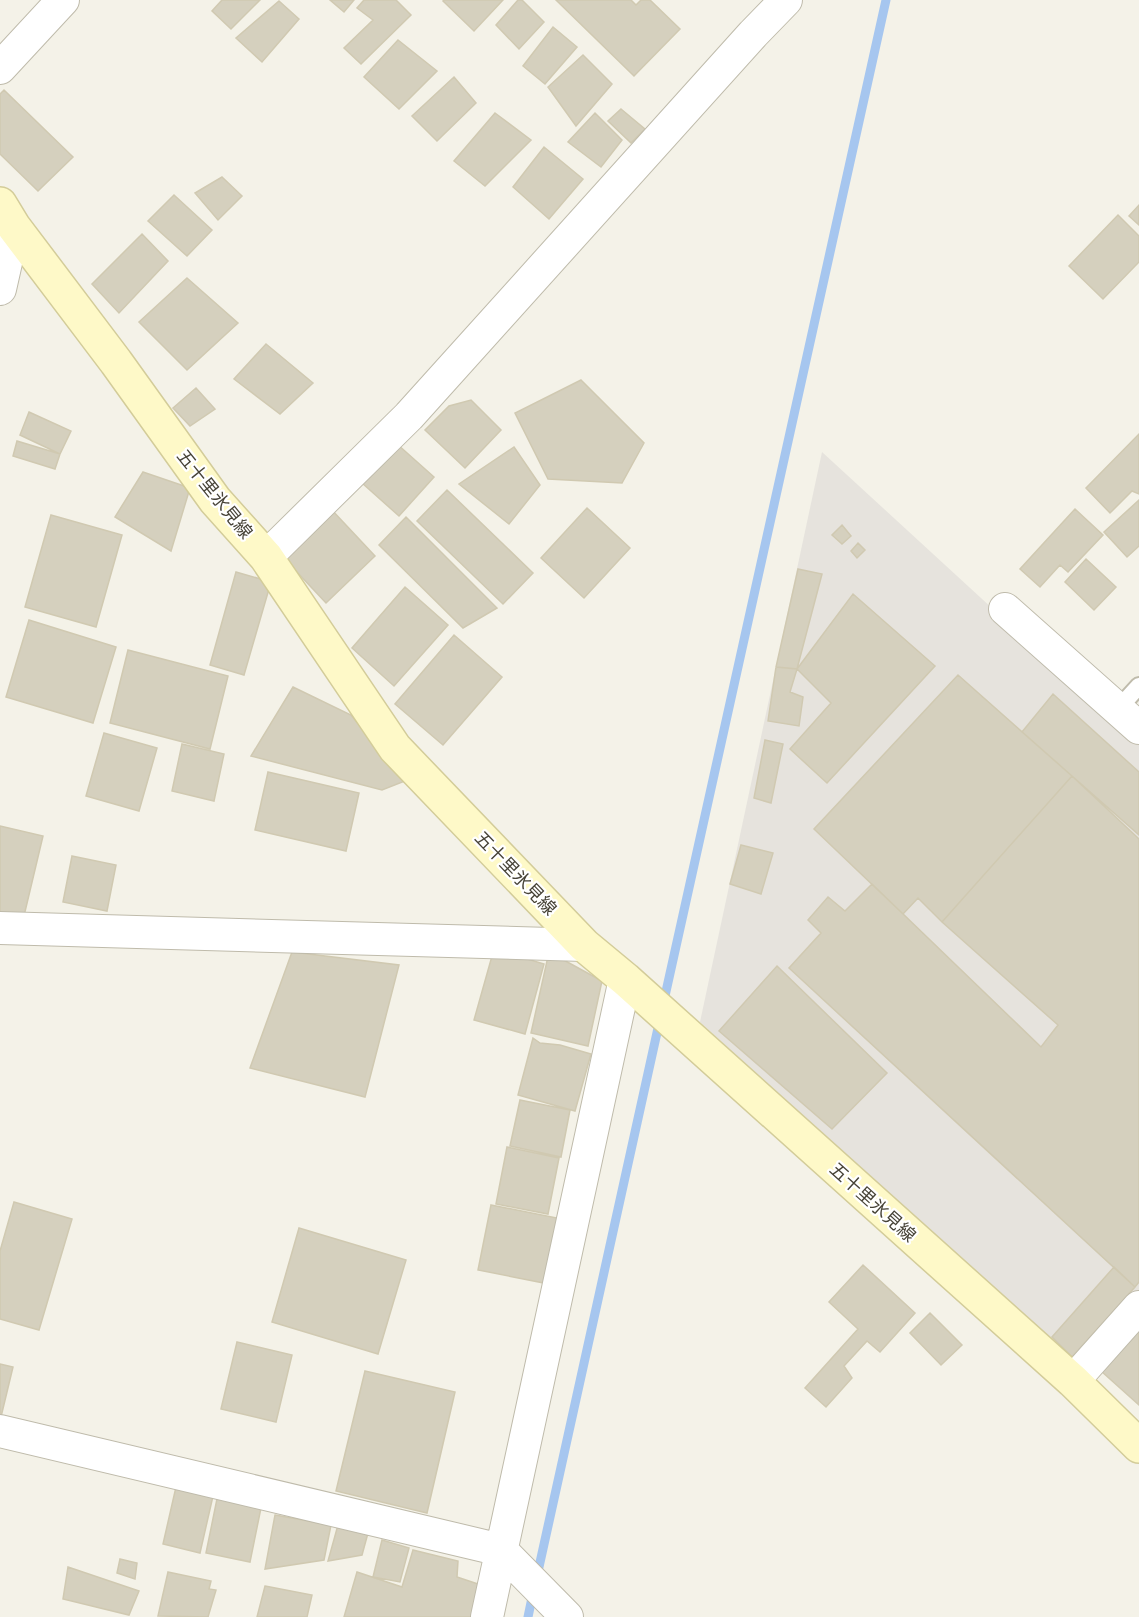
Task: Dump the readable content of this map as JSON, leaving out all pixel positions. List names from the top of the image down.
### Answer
{
  "streets": {
    "main road": ["五十里氷見線"]
  }
}
